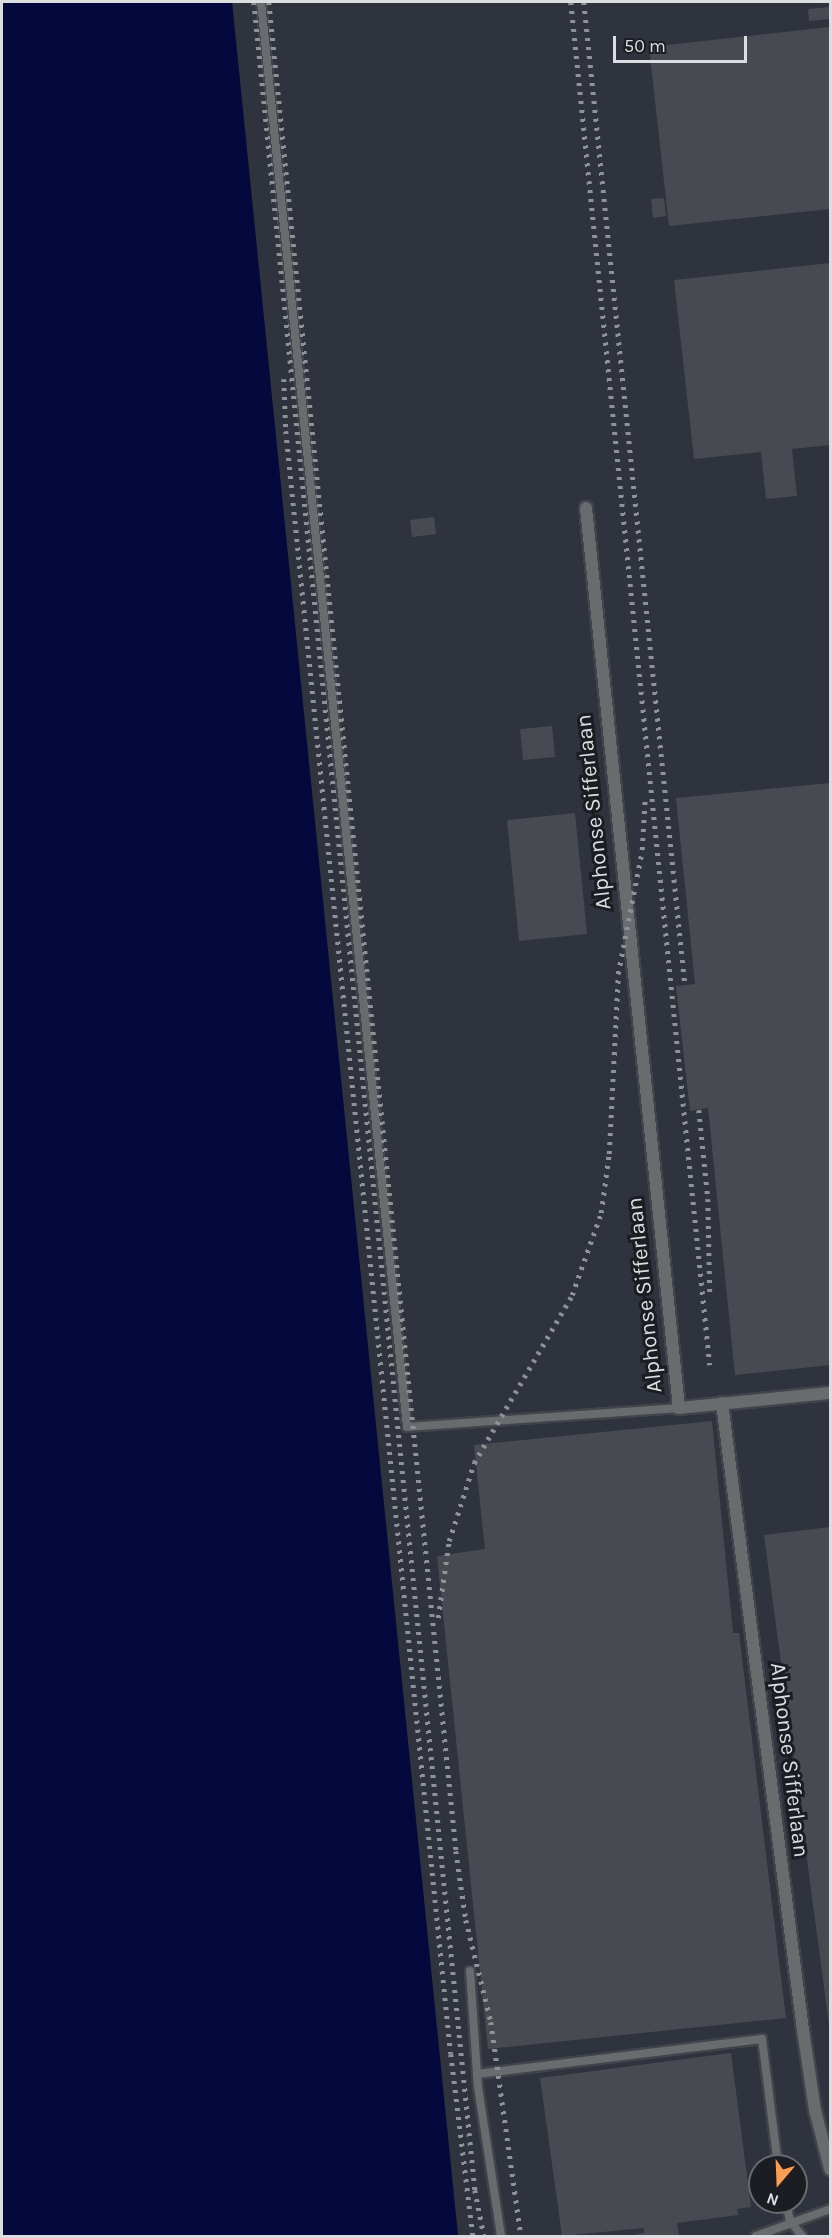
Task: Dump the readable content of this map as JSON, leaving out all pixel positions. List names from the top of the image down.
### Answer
{
  "streets": {
    "street": ["Alphonse Sifferlaan"]
  },
  "scale_bar": "50 m",
  "north": "bottom"
}
